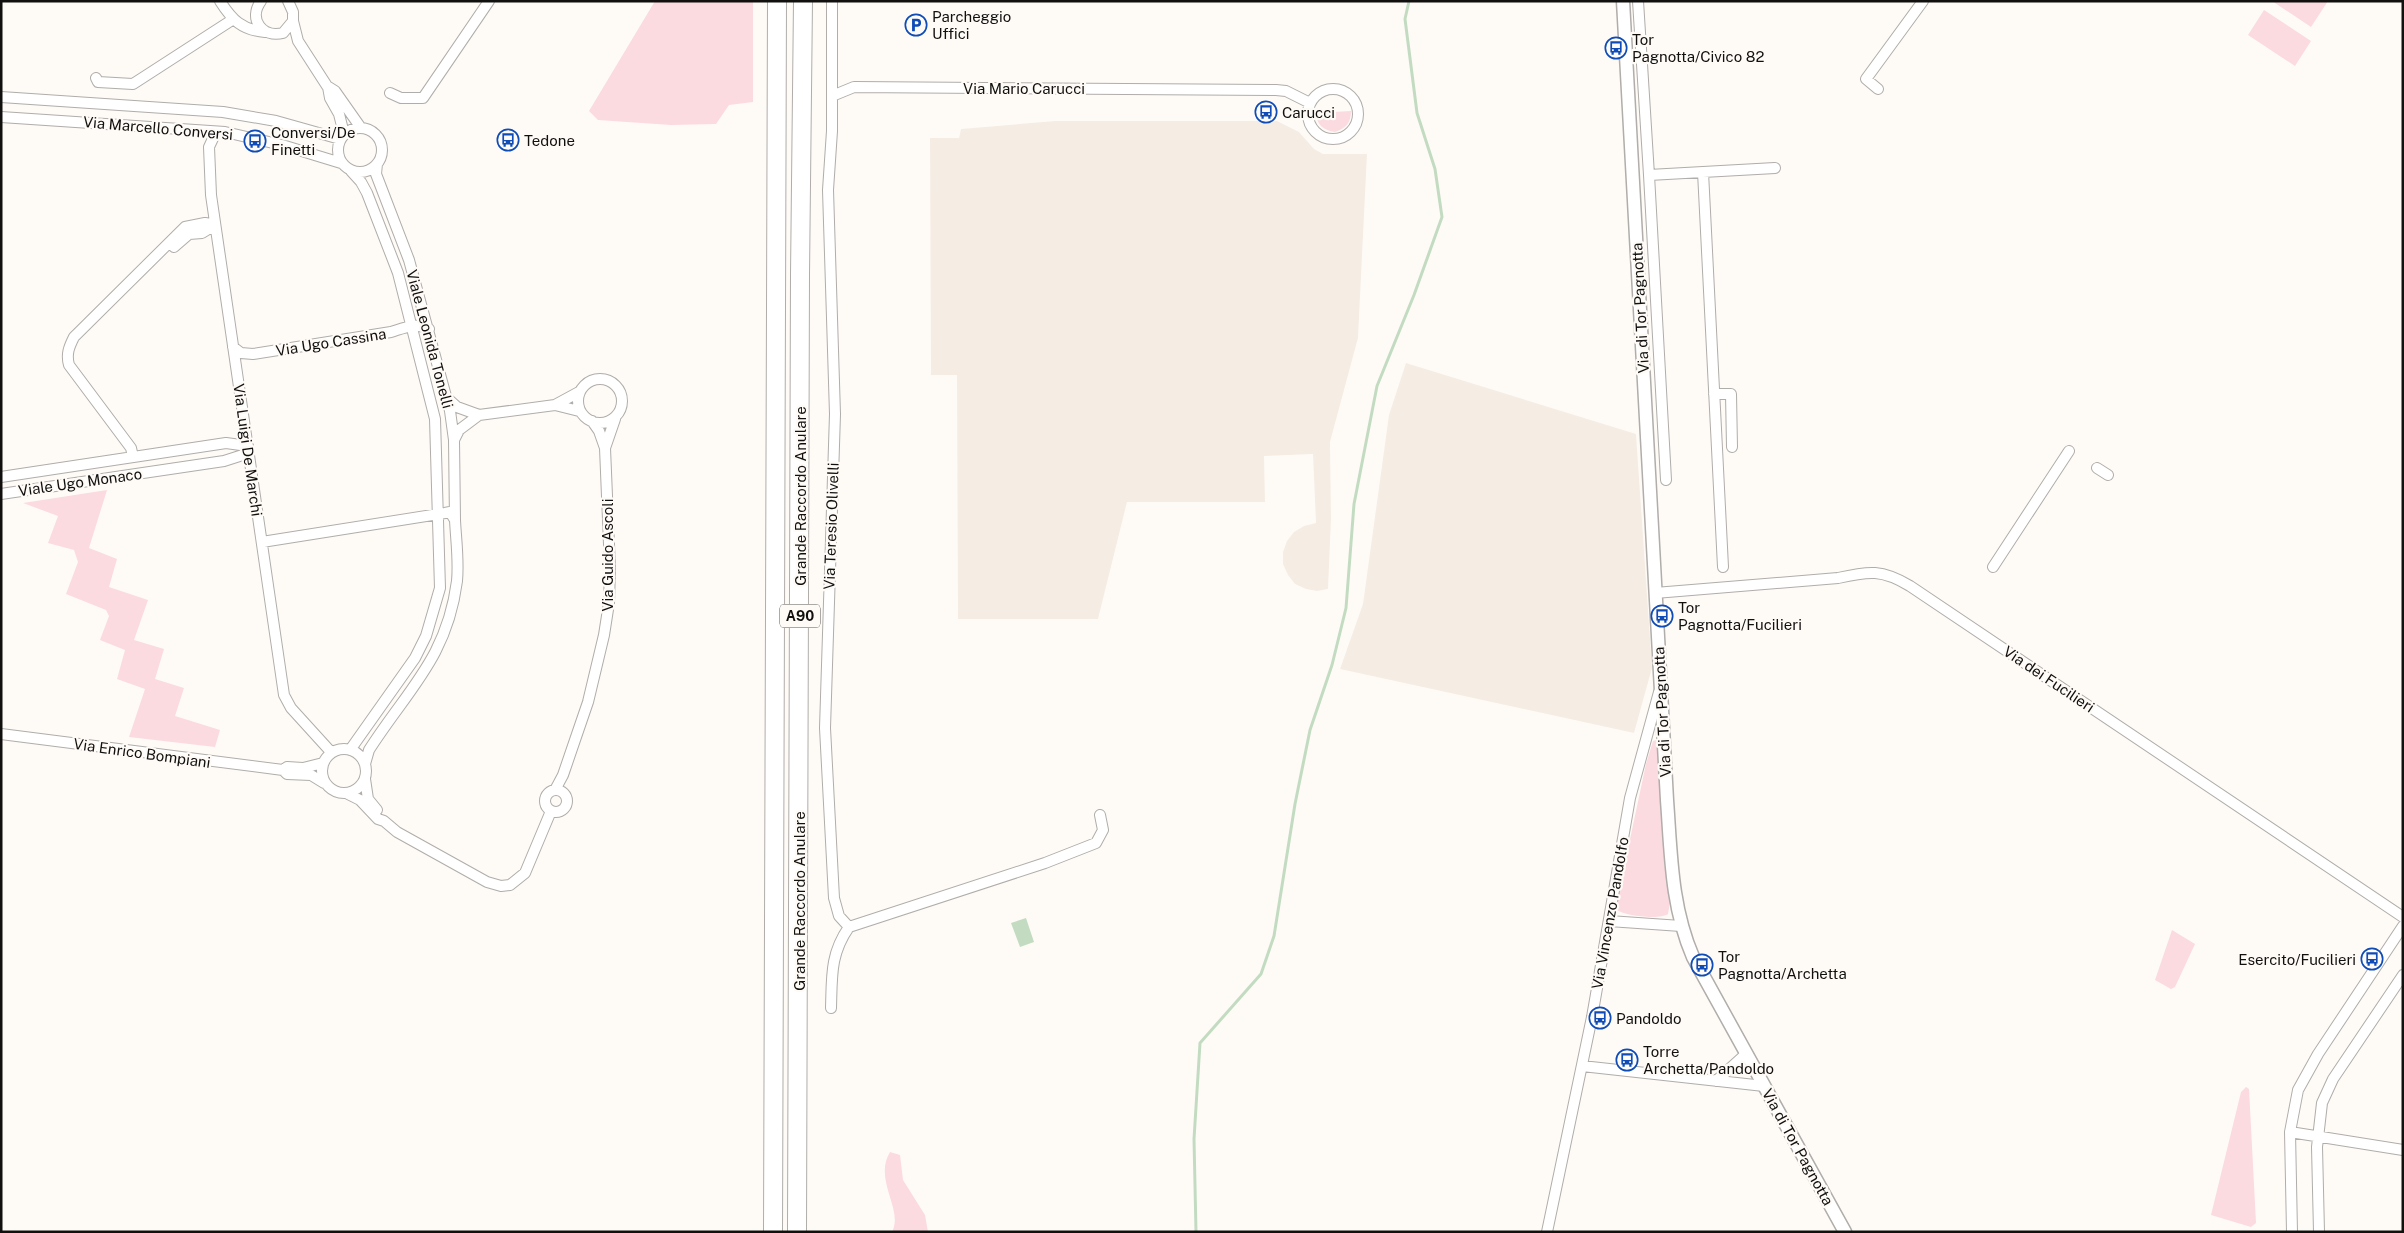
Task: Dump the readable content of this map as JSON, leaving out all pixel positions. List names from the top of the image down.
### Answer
{
  "streets": {
    "highway": ["Grande Raccordo Anulare", "A90"],
    "street": [
      "Via Mario Carucci",
      "Via Marcello Conversi",
      "Via di Tor Pagnotta",
      "Viale Leonida Tonelli",
      "Via Ugo Cassina",
      "Via Luigi De Marchi",
      "Viale Ugo Monaco",
      "Via Teresio Olivelli",
      "Via Guido Ascoli",
      "Via dei Fucilieri",
      "Via Enrico Bompiani",
      "Via Vincenzo Pandolfo"
    ]
  },
  "crossings": [
    ["Via Mario Carucci", "Via Teresio Olivelli"],
    ["Via Marcello Conversi", "Viale Leonida Tonelli"],
    ["Via Marcello Conversi", "Via Luigi De Marchi"],
    ["Via di Tor Pagnotta", "Via dei Fucilieri"],
    ["Via di Tor Pagnotta", "Via Vincenzo Pandolfo"],
    ["Viale Leonida Tonelli", "Via Ugo Cassina"],
    ["Viale Leonida Tonelli", "Via Luigi De Marchi"],
    ["Viale Leonida Tonelli", "Via Enrico Bompiani"],
    ["Via Ugo Cassina", "Via Luigi De Marchi"],
    ["Via Luigi De Marchi", "Viale Ugo Monaco"],
    ["Via Luigi De Marchi", "Via Enrico Bompiani"]
  ],
  "places": {
    "parking": ["Parcheggio Uffici"],
    "bus stop": [
      "Tor Pagnotta/Civico 82",
      "Carucci",
      "Tedone",
      "Conversi/De Finetti",
      "Tor Pagnotta/Fucilieri",
      "Esercito/Fucilieri",
      "Tor Pagnotta/Archetta",
      "Pandoldo",
      "Torre Archetta/Pandoldo"
    ]
  }
}
